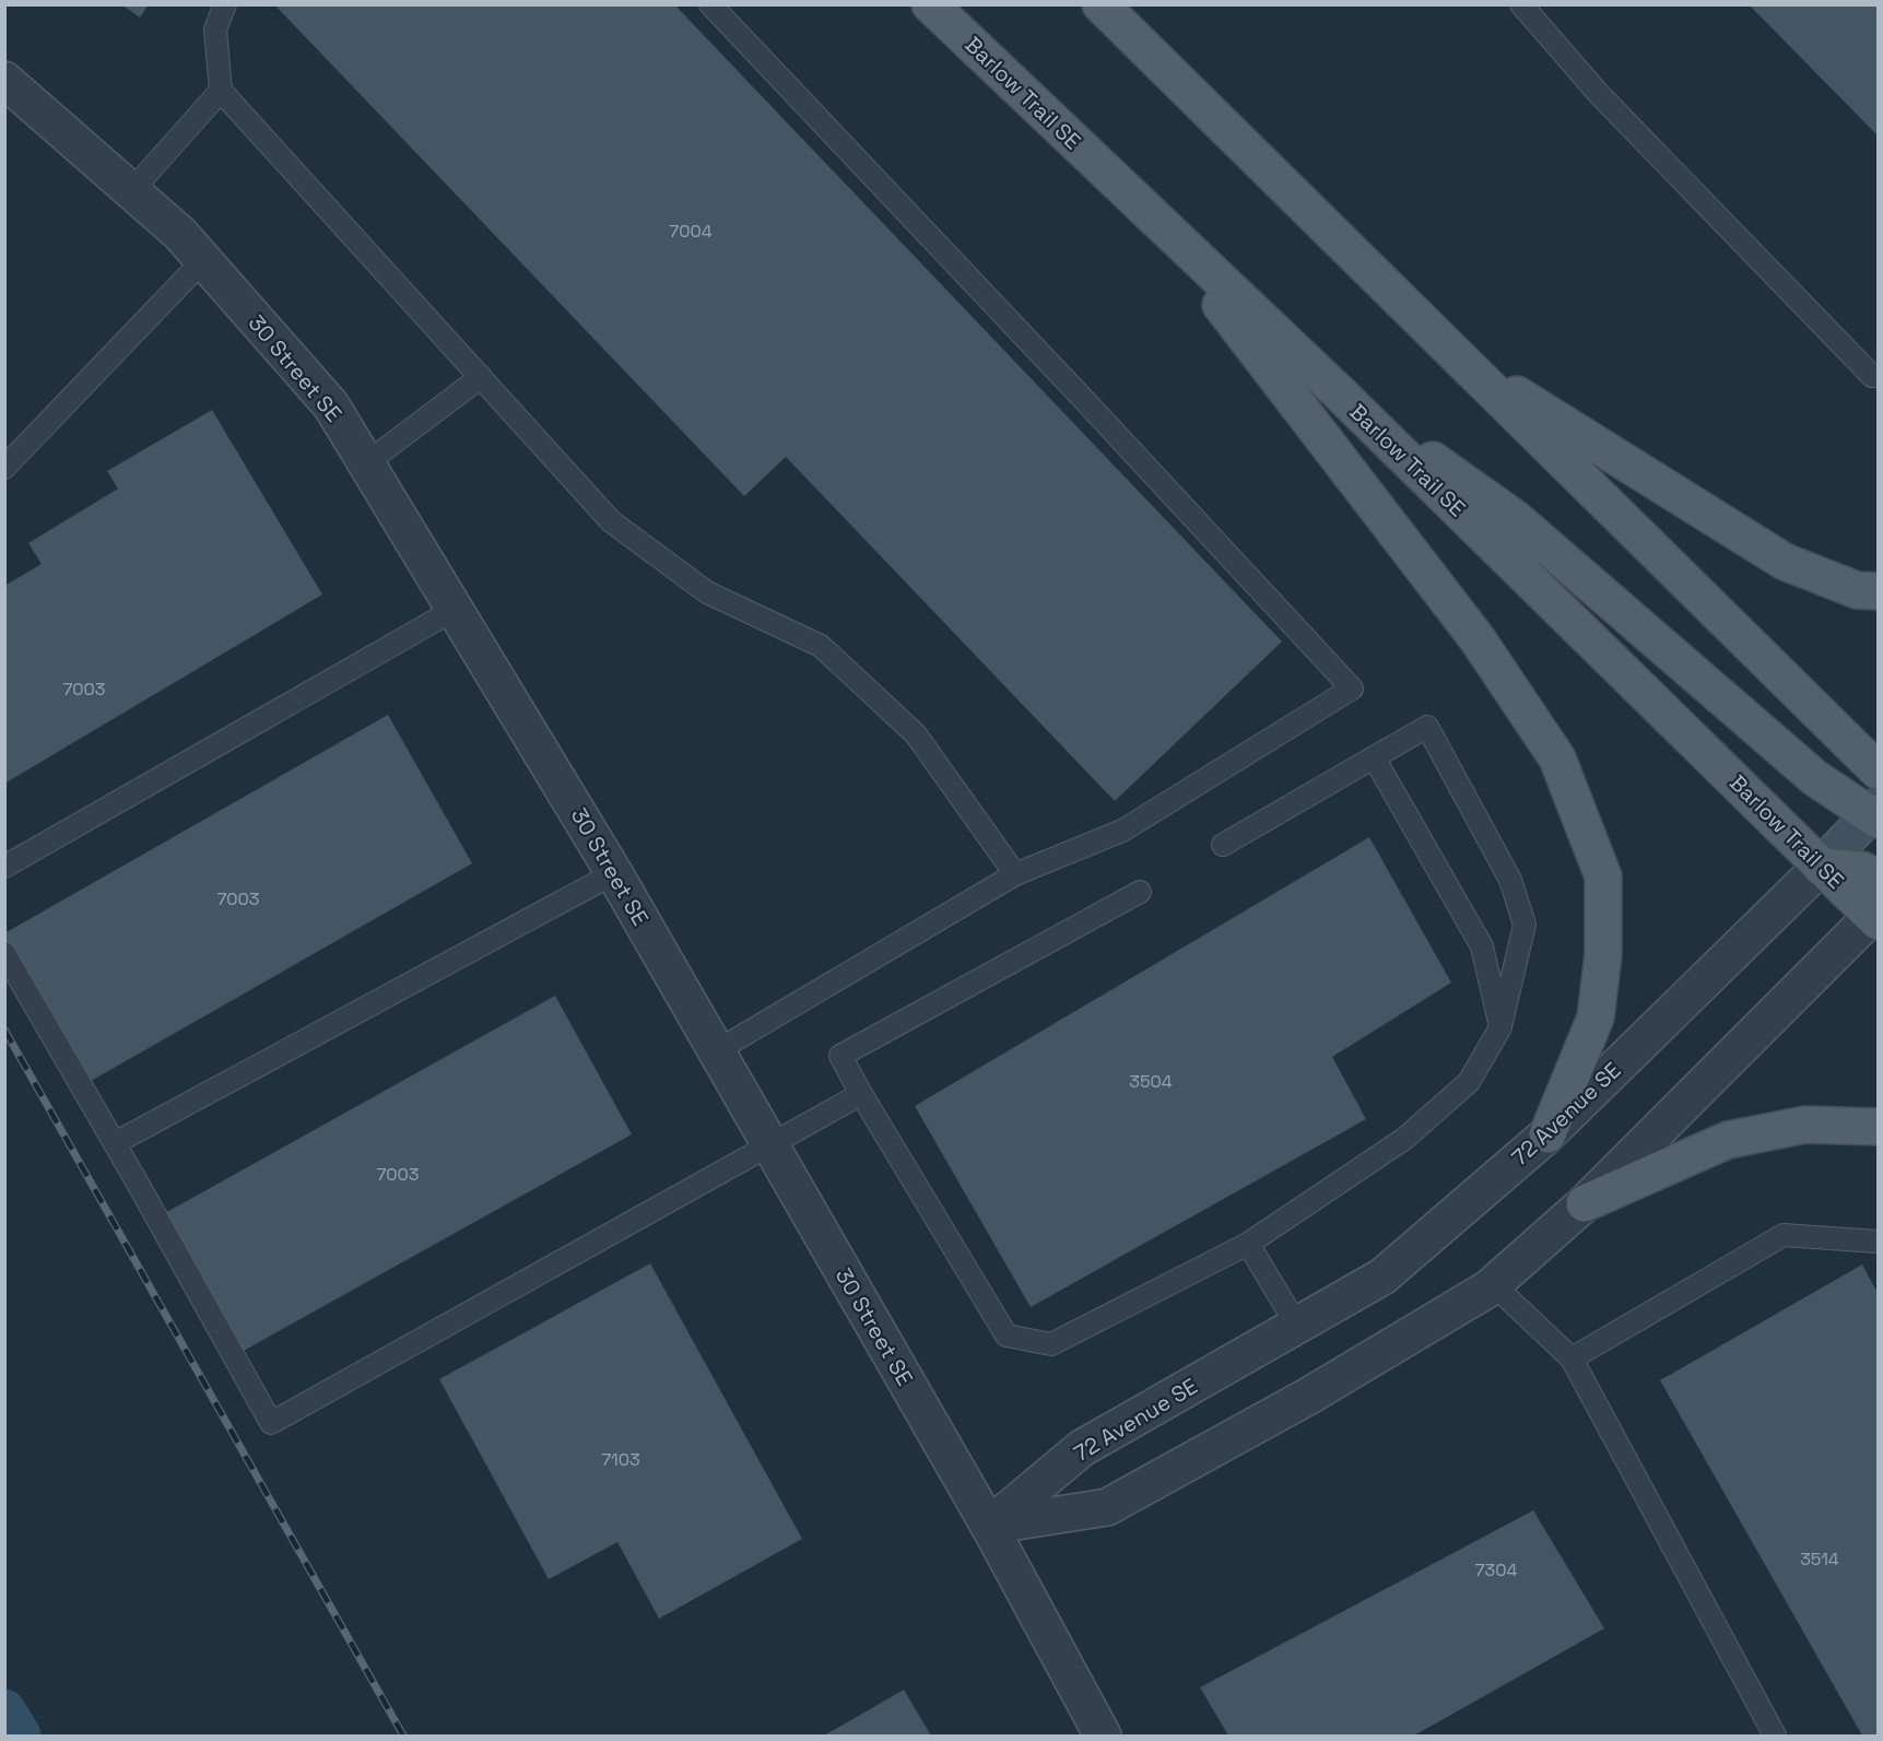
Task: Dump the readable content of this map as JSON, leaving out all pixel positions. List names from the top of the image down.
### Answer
{
  "streets": {
    "main road": ["Barlow Trail SE"],
    "street": ["30 Street SE", "72 Avenue SE"]
  },
  "crossings": [
    ["Barlow Trail SE", "72 Avenue SE"],
    ["30 Street SE", "72 Avenue SE"]
  ],
  "house_numbers": [
    "7004",
    "7003",
    "7003",
    "3504",
    "7003",
    "7103",
    "3514",
    "7304"
  ]
}
